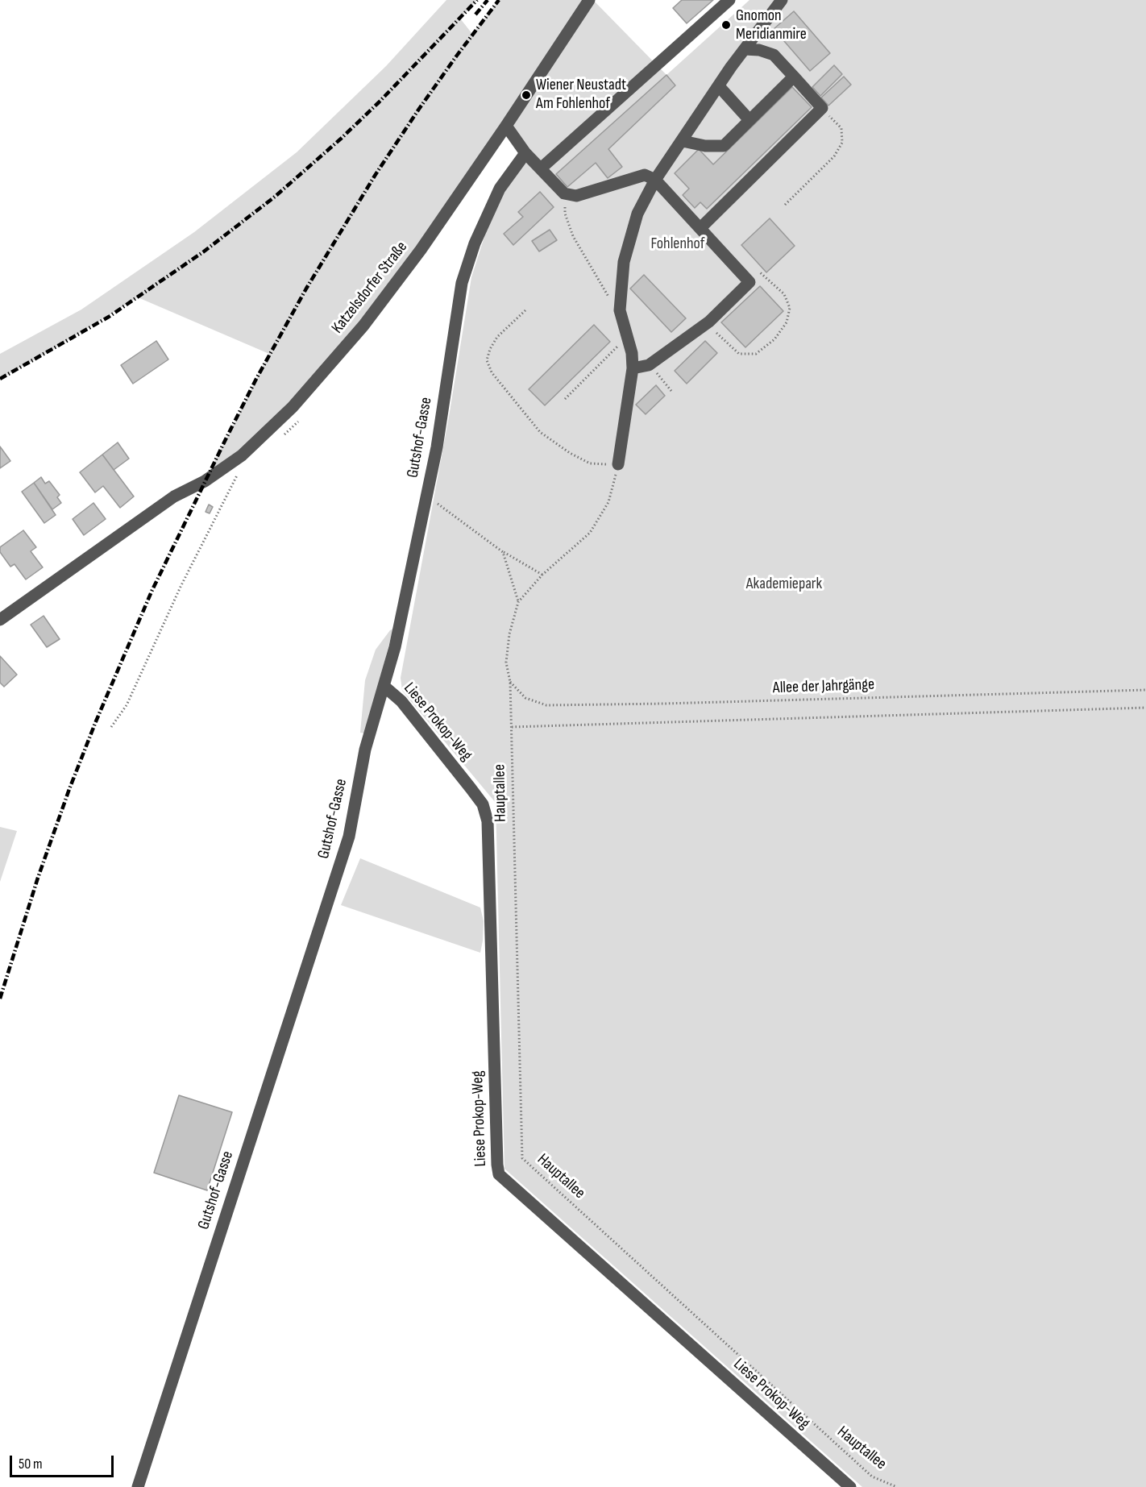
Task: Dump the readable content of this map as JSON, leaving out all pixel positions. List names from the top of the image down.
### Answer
{
  "streets": {
    "street": ["Katzelsdorfer Straße", "Gutshof-Gasse", "Liese Prokop-Weg"],
    "path": ["Allee der Jahrgänge", "Hauptallee"]
  },
  "crossings": [
    ["Gutshof-Gasse", "Liese Prokop-Weg"],
    ["Allee der Jahrgänge", "Hauptallee"]
  ],
  "parks": ["Fohlenhof", "Akademiepark"],
  "places": ["Gnomon Meridianmire", "Wiener Neustadt Am Fohlenhof"],
  "scale_bar": "50 m"
}
